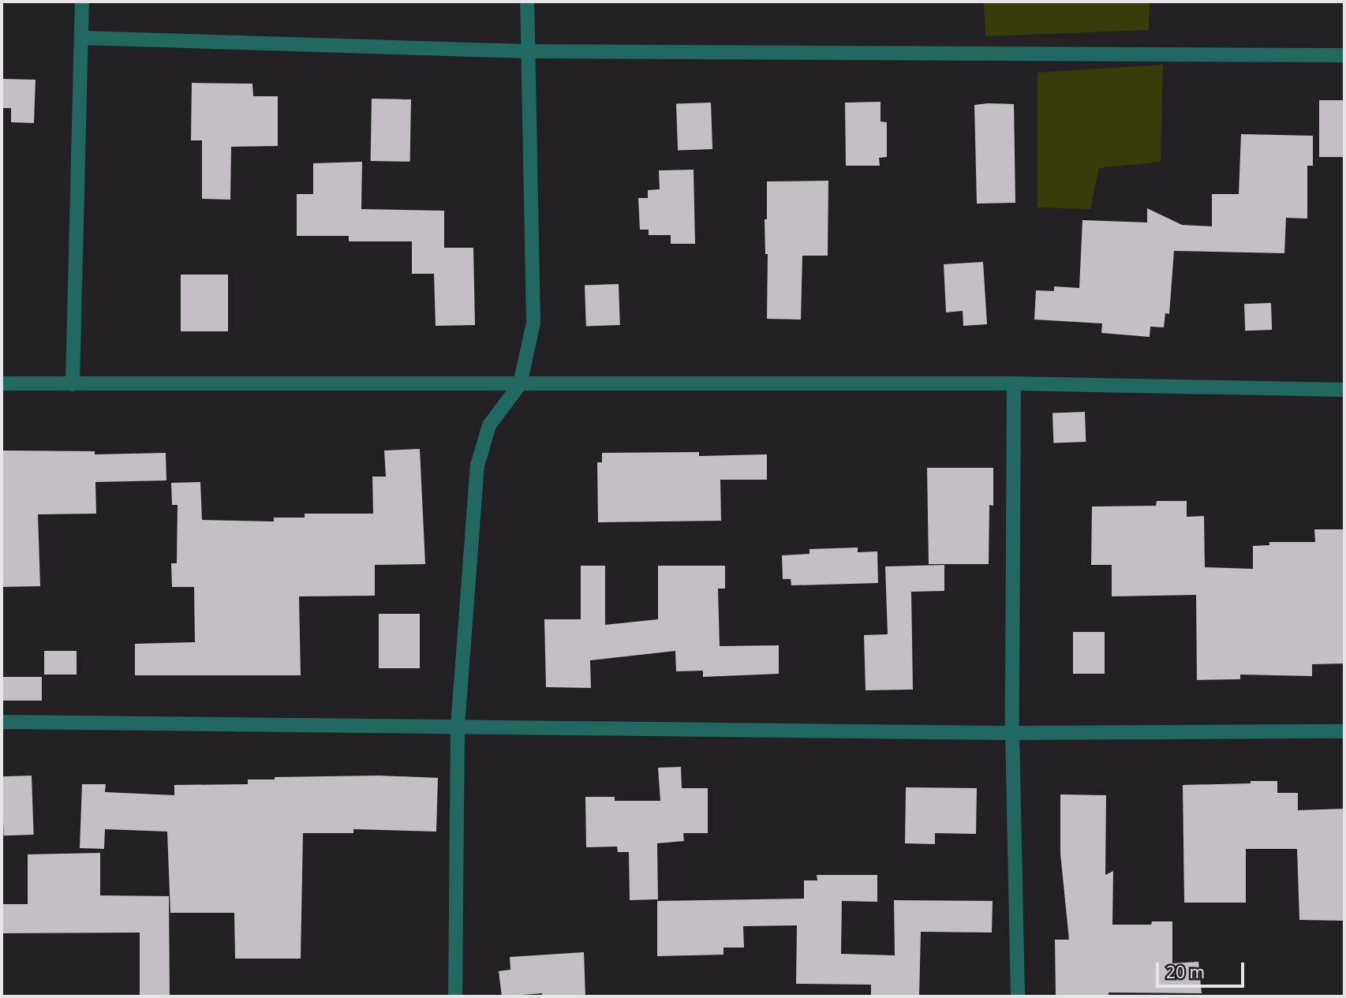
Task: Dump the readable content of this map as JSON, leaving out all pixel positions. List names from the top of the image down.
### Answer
{
  "scale_bar": "20 m"
}
